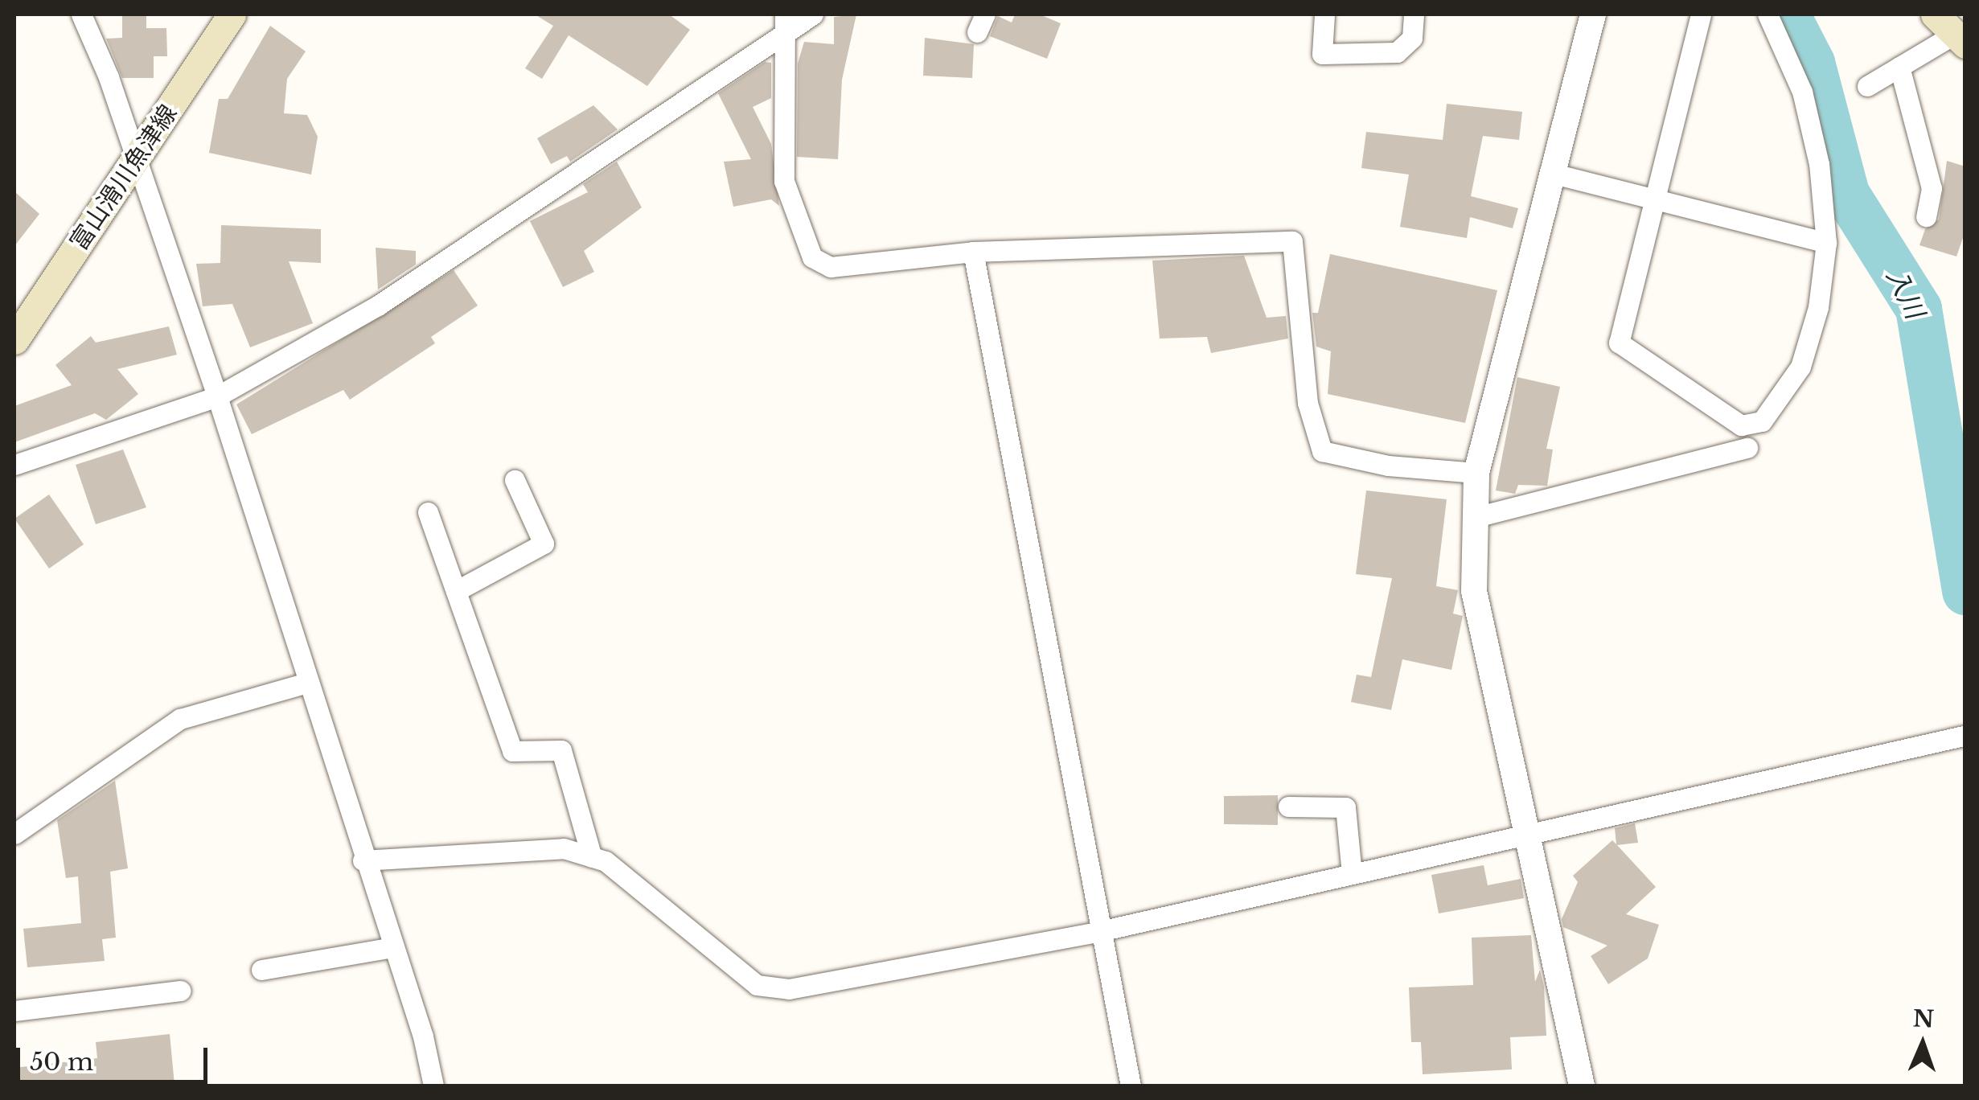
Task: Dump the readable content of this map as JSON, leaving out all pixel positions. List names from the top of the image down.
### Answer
{
  "streets": {
    "main road": ["富山滑川魚津線"]
  },
  "water": ["入川"],
  "scale_bar": "50 m",
  "north": "top"
}
